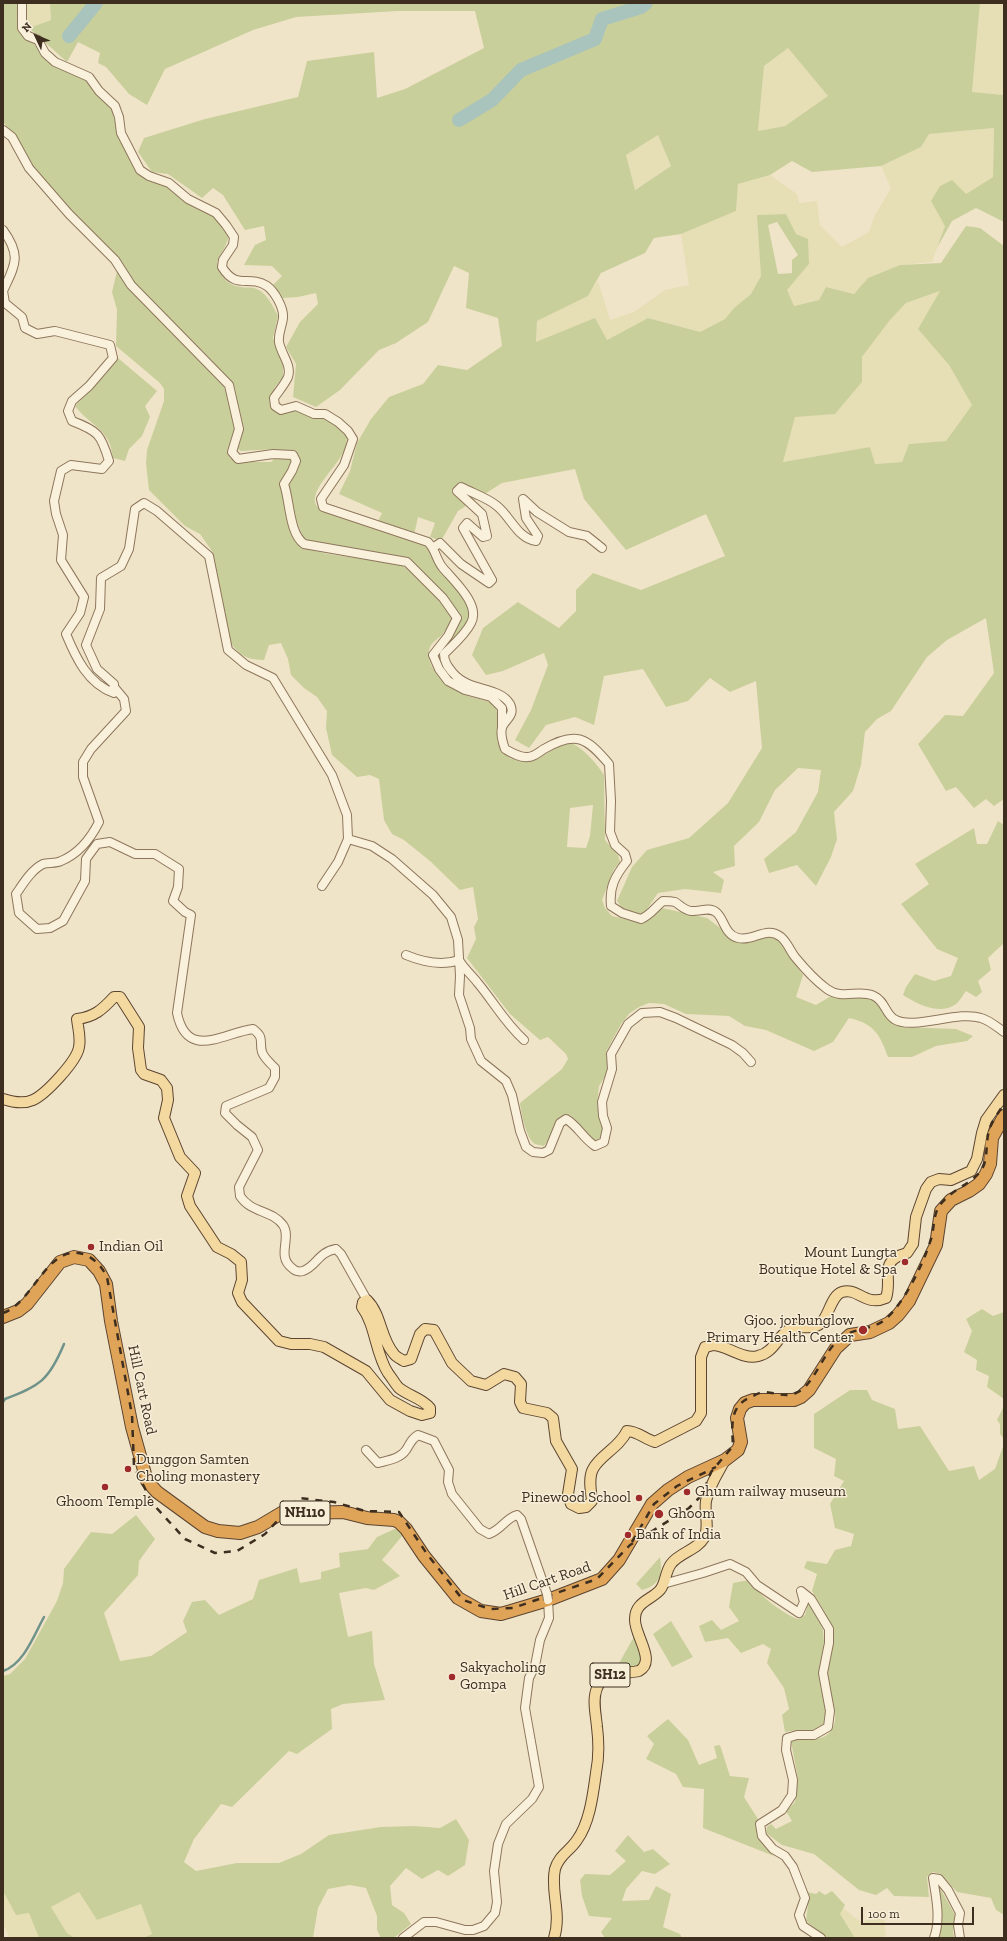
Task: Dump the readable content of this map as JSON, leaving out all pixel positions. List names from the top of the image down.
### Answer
{
  "streets": {
    "highway": ["Hill Cart Road", "NH110"],
    "main road": ["SH12"]
  },
  "crossings": [
    ["Hill Cart Road", "SH12"]
  ],
  "places": [
    "Indian Oil",
    "Mount Lungta Boutique Hotel & Spa",
    "Gjoo. jorbunglow Primary Health Center",
    "Dunggon Samten Choling monastery",
    "Ghoom Temple",
    "Ghum railway museum",
    "Pinewood School",
    "Ghoom",
    "Bank of India",
    "Sakyacholing Gompa"
  ],
  "scale_bar": "100 m",
  "north": "top left"
}
